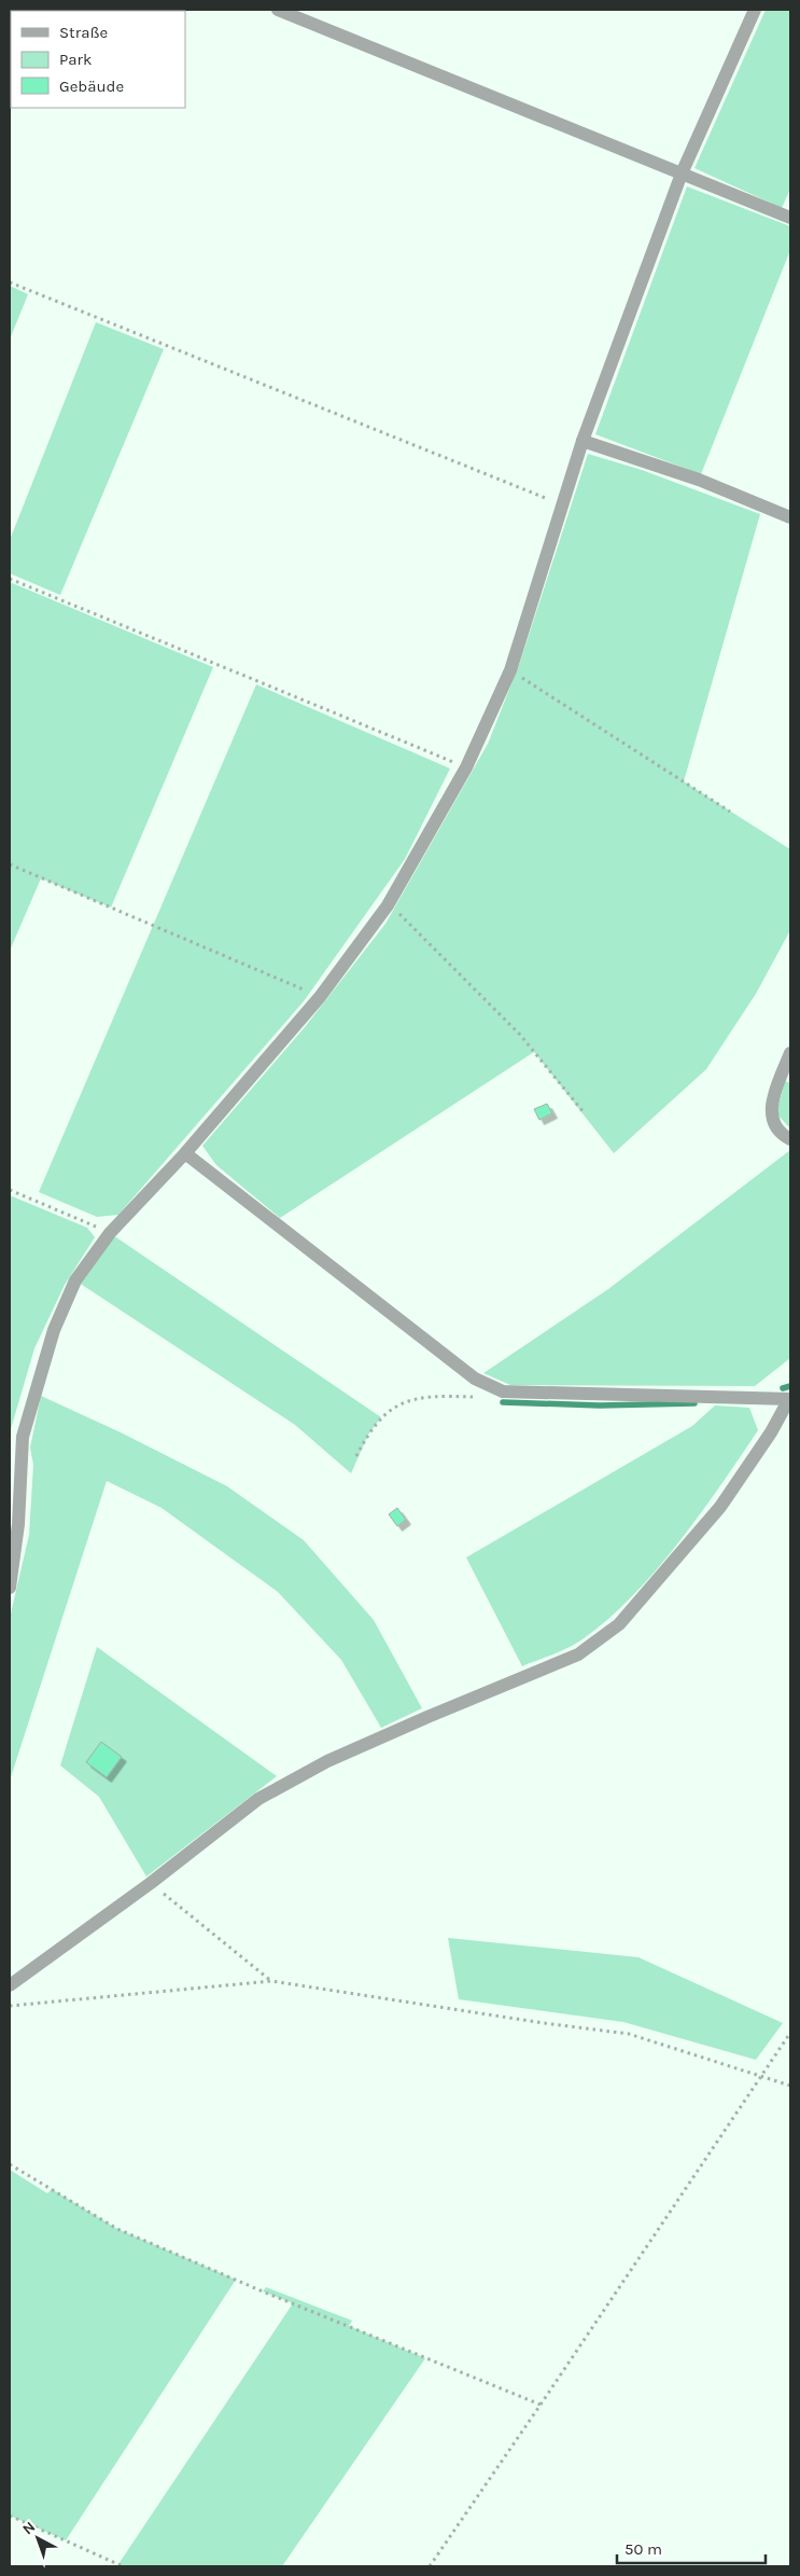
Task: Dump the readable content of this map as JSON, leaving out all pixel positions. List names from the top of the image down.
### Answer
{
  "legend": ["Straße", "Park", "Gebäude"],
  "scale_bar": "50 m",
  "north": "top left"
}
